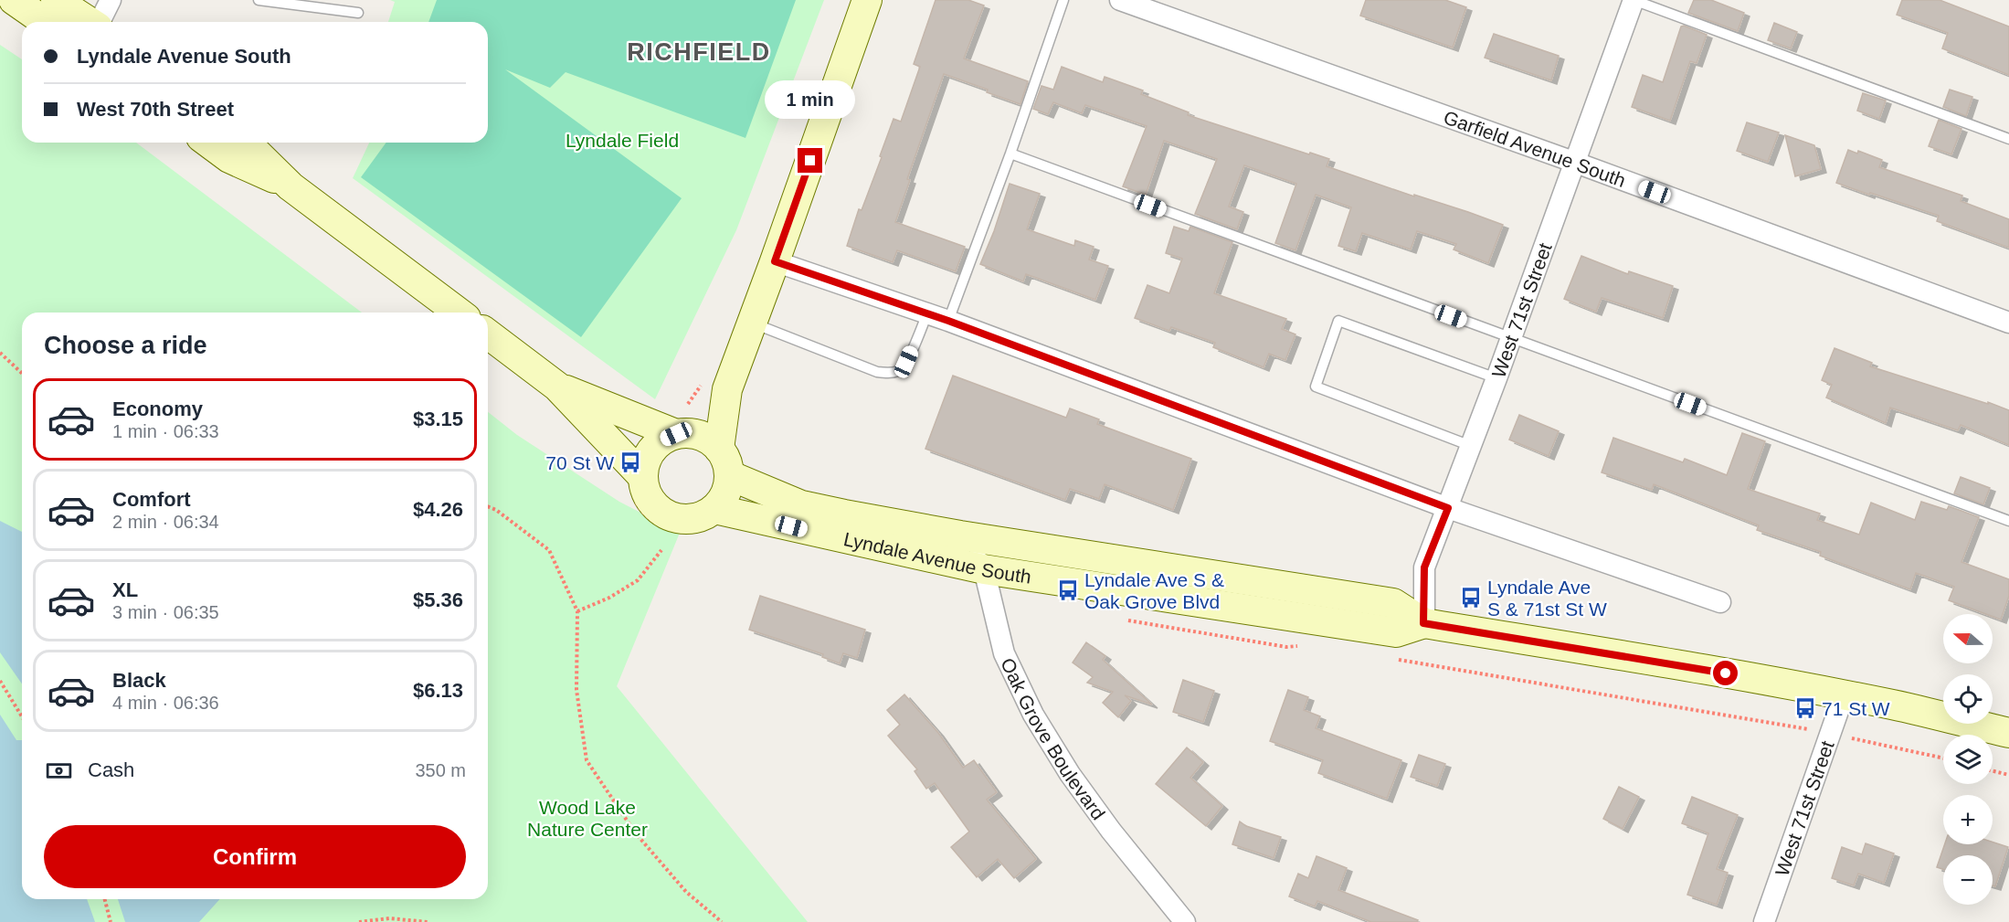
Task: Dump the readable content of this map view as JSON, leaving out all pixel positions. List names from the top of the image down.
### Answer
{
  "streets": {
    "main road": ["Lyndale Avenue South"],
    "street": ["Garfield Avenue South", "West 71st Street", "Oak Grove Boulevard"]
  },
  "crossings": [
    ["Garfield Avenue South", "West 71st Street"],
    ["West 71st Street", "Lyndale Avenue South"],
    ["Lyndale Avenue South", "Oak Grove Boulevard"]
  ],
  "districts": ["RICHFIELD"],
  "parks": ["Lyndale Field", "Wood Lake Nature Center"],
  "places": {
    "bus stop": [
      "70 St W",
      "Lyndale Ave S & Oak Grove Blvd",
      "Lyndale Ave S & 71st St W",
      "71 St W"
    ]
  },
  "north": "left",
  "page": {
    "banner": ["Lyndale Avenue South", "West 70th Street"],
    "bubble": "1 min",
    "heading": "Choose a ride",
    "list": [
      {
        "name": "Economy",
        "note": "1 min · 06:33",
        "value": "$3.15"
      },
      {
        "name": "Comfort",
        "note": "2 min · 06:34",
        "value": "$4.26"
      },
      {
        "name": "XL",
        "note": "3 min · 06:35",
        "value": "$5.36"
      },
      {
        "name": "Black",
        "note": "4 min · 06:36",
        "value": "$6.13"
      }
    ],
    "map_buttons": ["+", "−"],
    "pay": ["Cash", "350 m"],
    "buttons": "Confirm"
  }
}
